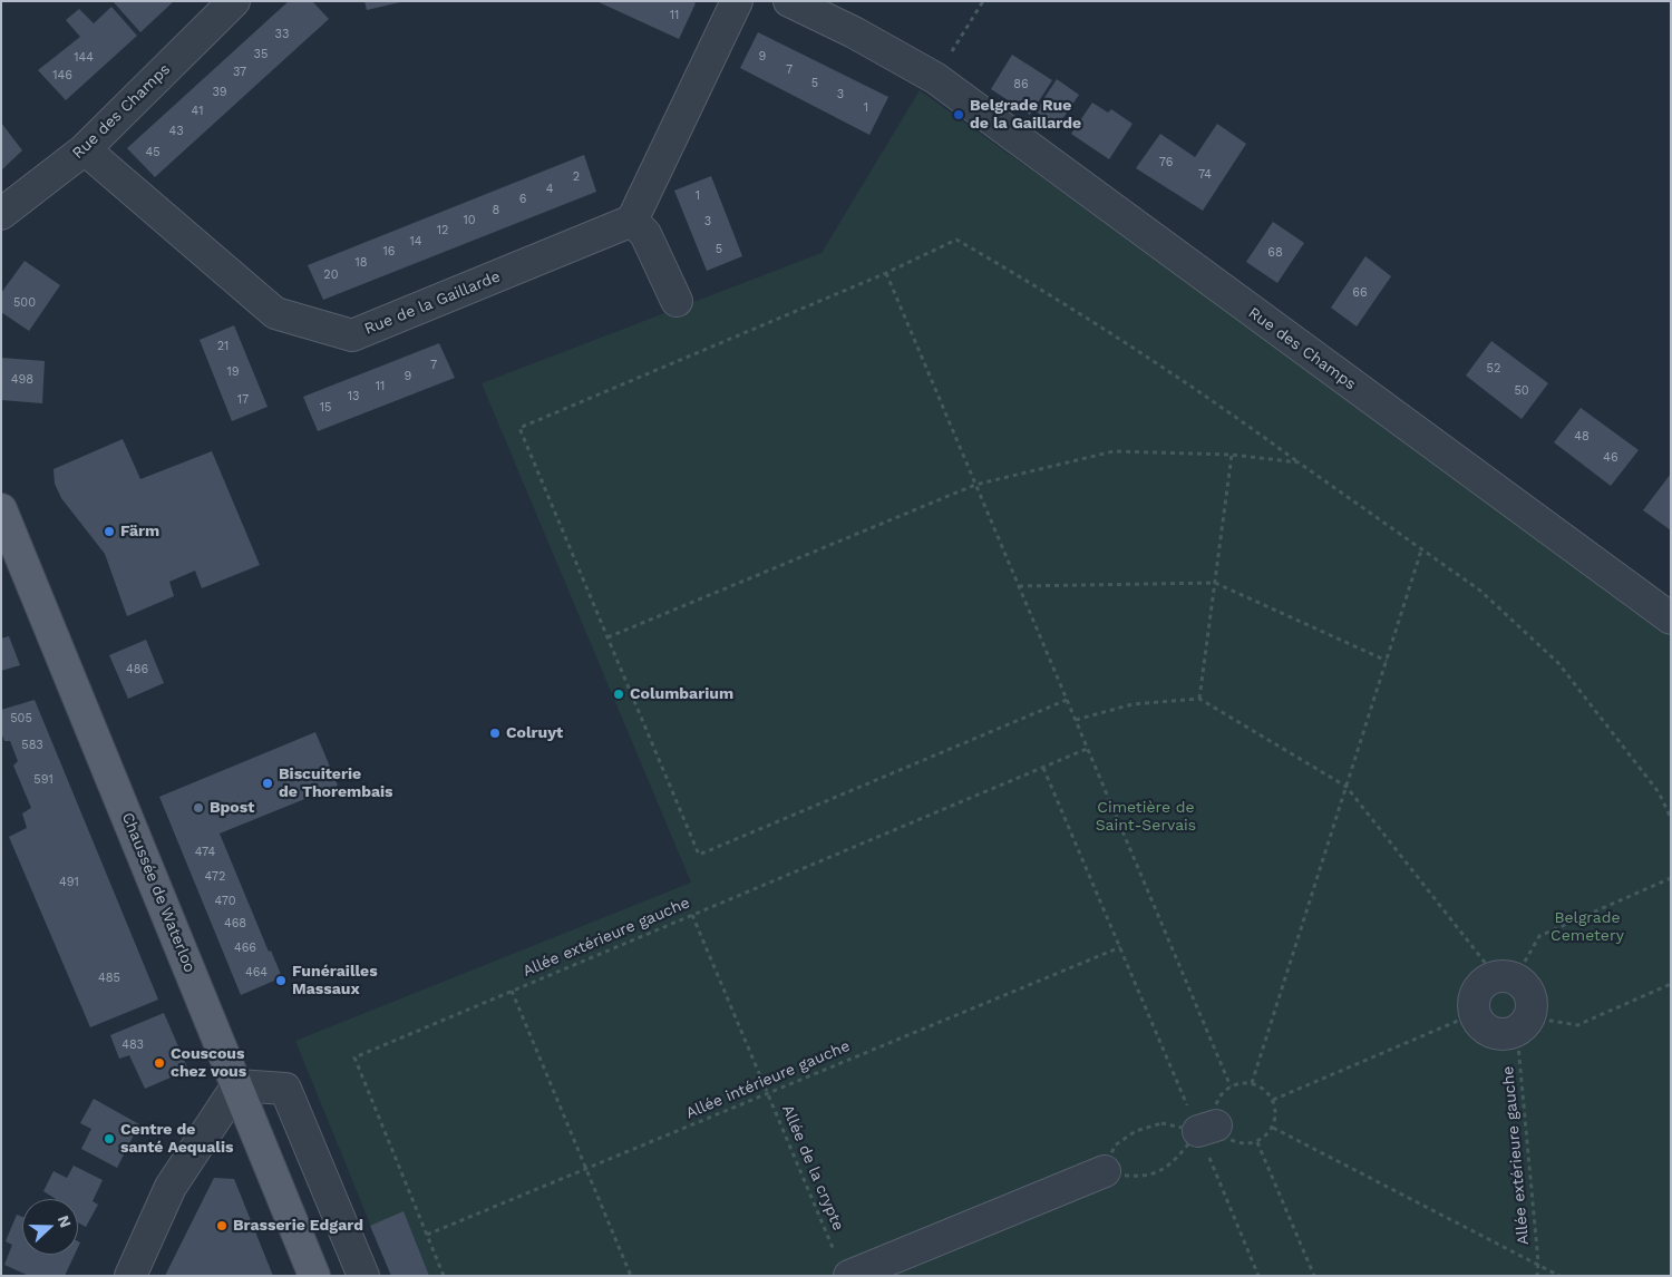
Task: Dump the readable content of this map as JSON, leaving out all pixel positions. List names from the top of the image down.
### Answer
{
  "streets": {
    "main road": ["Chaussée de Waterloo"],
    "street": ["Rue des Champs", "Rue de la Gaillarde"],
    "path": ["Allée extérieure gauche", "Allée intérieure gauche", "Allée de la crypte"]
  },
  "crossings": [
    ["Rue des Champs", "Rue de la Gaillarde"],
    ["Allée extérieure gauche", "Allée intérieure gauche"],
    ["Allée extérieure gauche", "Allée de la crypte"],
    ["Allée intérieure gauche", "Allée de la crypte"]
  ],
  "parks": ["Cimetière de Saint-Servais", "Belgrade Cemetery"],
  "places": [
    "Belgrade Rue de la Gaillarde",
    "Färm",
    "Columbarium",
    "Colruyt",
    "Biscuiterie de Thorembais",
    "Bpost",
    "Funérailles Massaux",
    "Couscous chez vous",
    "Centre de santé Aequalis",
    "Brasserie Edgard"
  ],
  "house_numbers": [
    "11",
    "33",
    "35",
    "9",
    "144",
    "7",
    "37",
    "146",
    "5",
    "86",
    "39",
    "3",
    "1",
    "41",
    "43",
    "45",
    "76",
    "74",
    "2",
    "4",
    "1",
    "6",
    "8",
    "10",
    "3",
    "12",
    "14",
    "5",
    "16",
    "68",
    "18",
    "20",
    "66",
    "500",
    "21",
    "7",
    "52",
    "19",
    "9",
    "498",
    "11",
    "50",
    "13",
    "17",
    "15",
    "48",
    "46",
    "486",
    "505",
    "583",
    "591",
    "474",
    "472",
    "491",
    "470",
    "468",
    "466",
    "464",
    "485",
    "483"
  ],
  "north": "right"
}
